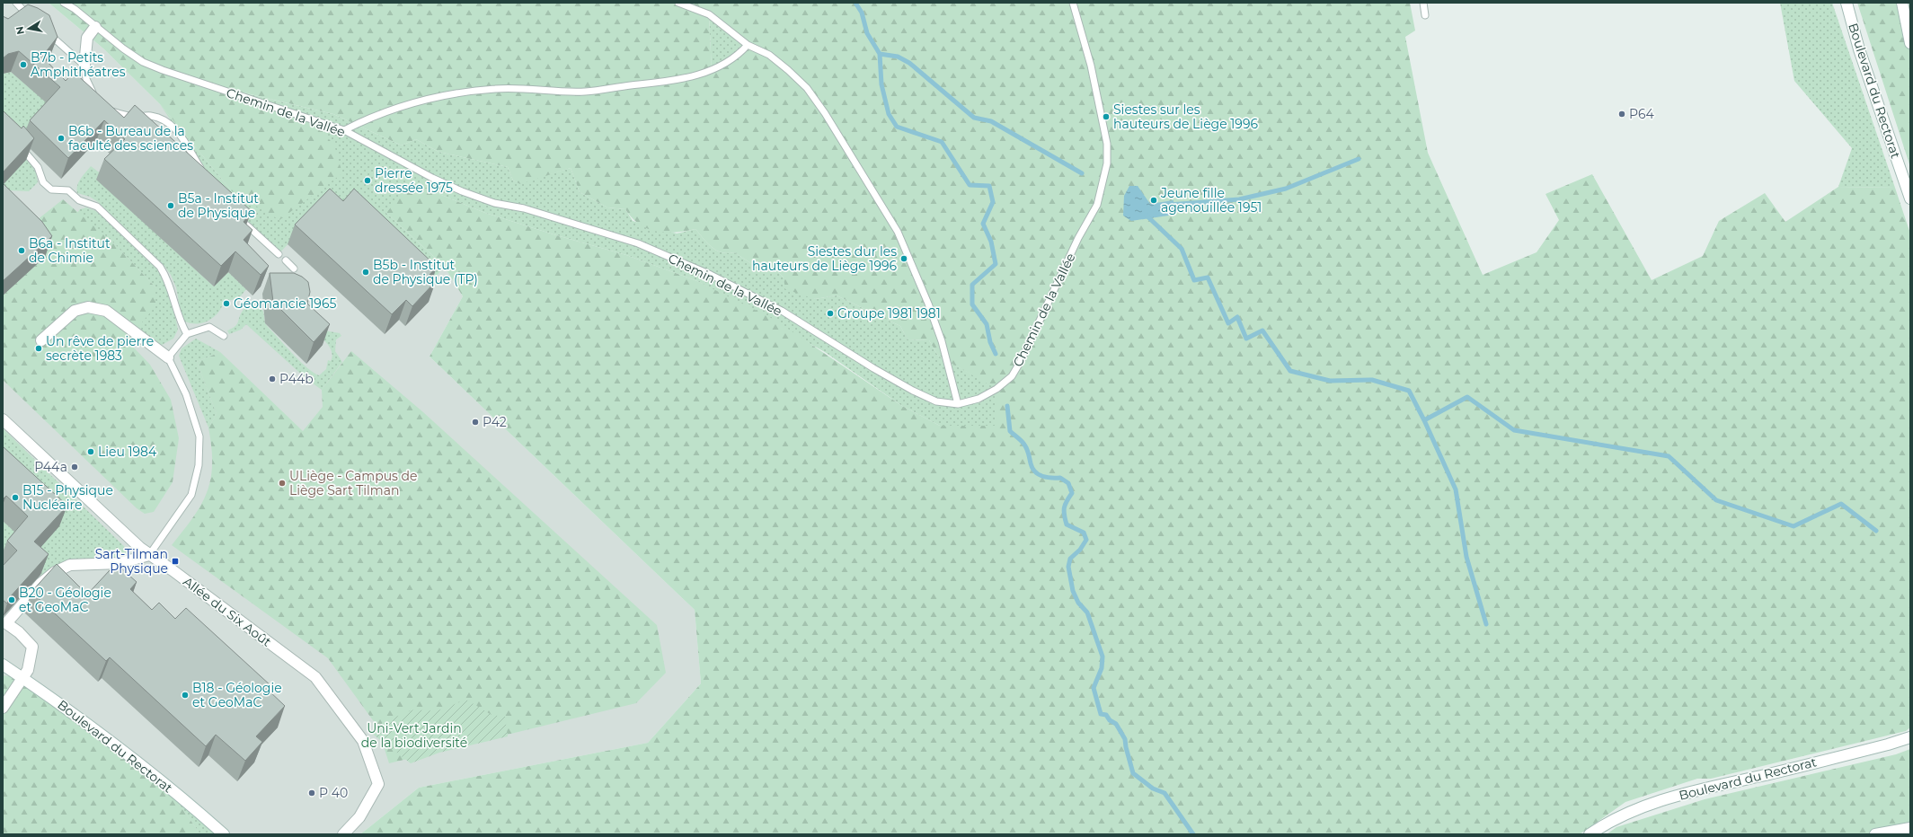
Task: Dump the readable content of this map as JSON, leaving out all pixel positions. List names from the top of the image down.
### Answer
{
  "streets": {
    "street": ["Boulevard du Rectorat", "Allée du Six Août"],
    "lane": ["Chemin de la Vallée"]
  },
  "parks": ["Uni-Vert Jardin de la biodiversité"],
  "places": {
    "other": [
      "B7b - Petits Amphithéatres",
      "P64",
      "Siestes sur les hauteurs de Liège 1996",
      "B6b - Bureau de la faculté des sciences",
      "Pierre dressée 1975",
      "Jeune fille agenouillée 1951",
      "B5a - Institut de Physique",
      "B6a - Institut de Chimie",
      "Siestes dur les hauteurs de Liège 1996",
      "B5b - Institut de Physique (TP)",
      "Géomancie 1965",
      "Groupe 1981 1981",
      "Un rêve de pierre secrète 1983",
      "P44b",
      "P42",
      "Lieu 1984",
      "P44a",
      "ULiège - Campus de Liège Sart Tilman",
      "B15 - Physique Nucléaire",
      "B20 - Géologie et GeoMaC",
      "B18 - Géologie et GeoMaC",
      "P 40"
    ],
    "transit": ["Sart-Tilman Physique"]
  },
  "north": "left"
}
